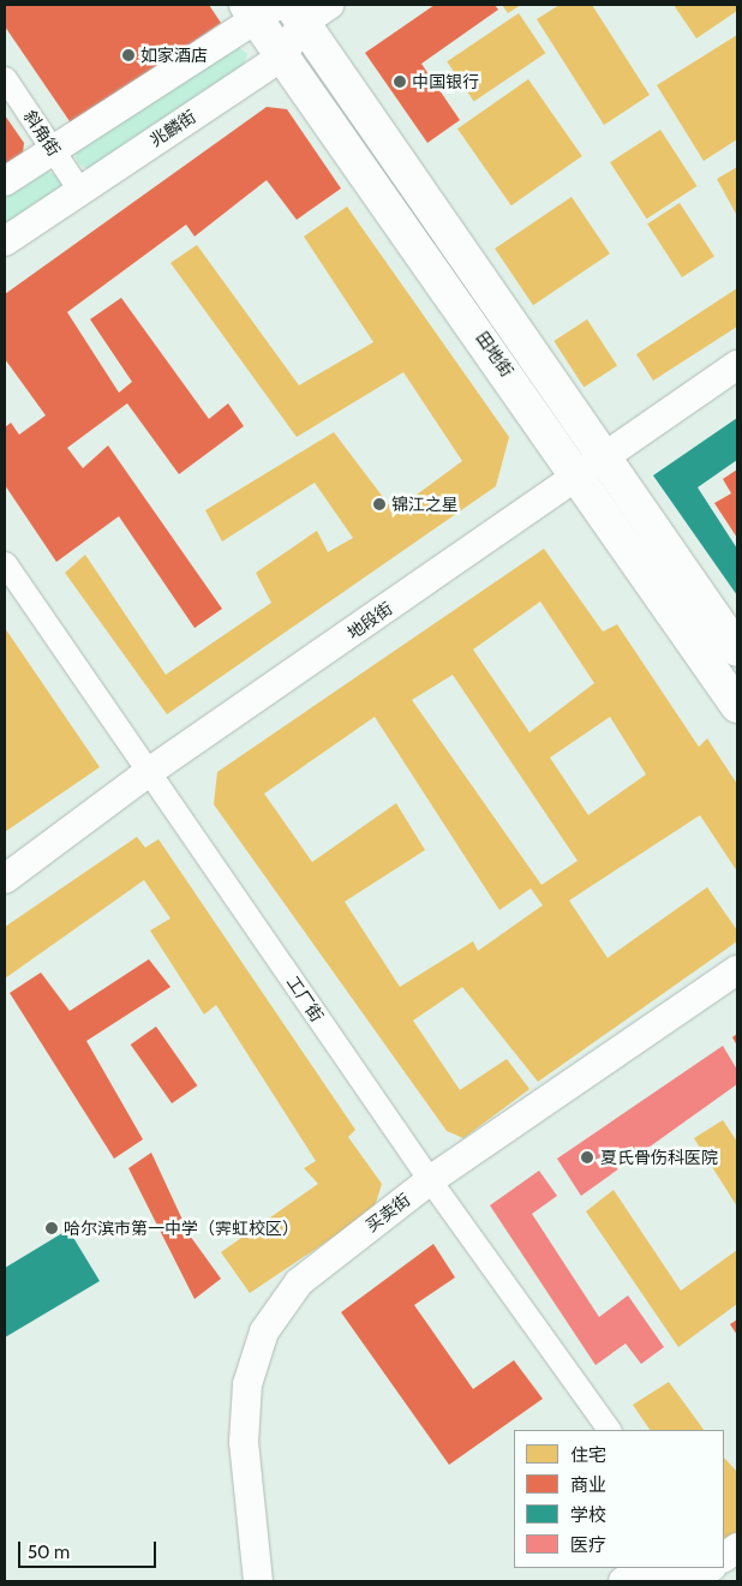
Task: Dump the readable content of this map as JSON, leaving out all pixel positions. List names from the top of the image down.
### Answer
{
  "streets": {
    "highway": ["田地街"],
    "main road": ["兆麟街", "地段街", "买卖街"],
    "street": ["斜角街", "工厂街"]
  },
  "crossings": [
    ["兆麟街", "斜角街"],
    ["兆麟街", "田地街"],
    ["田地街", "地段街"],
    ["地段街", "工厂街"],
    ["工厂街", "买卖街"]
  ],
  "places": [
    "如家酒店",
    "中国银行",
    "锦江之星",
    "夏氏骨伤科医院",
    "哈尔滨市第一中学（霁虹校区）"
  ],
  "legend": [
    "住宅",
    "商业",
    "学校",
    "医疗"
  ],
  "scale_bar": "50 m"
}
